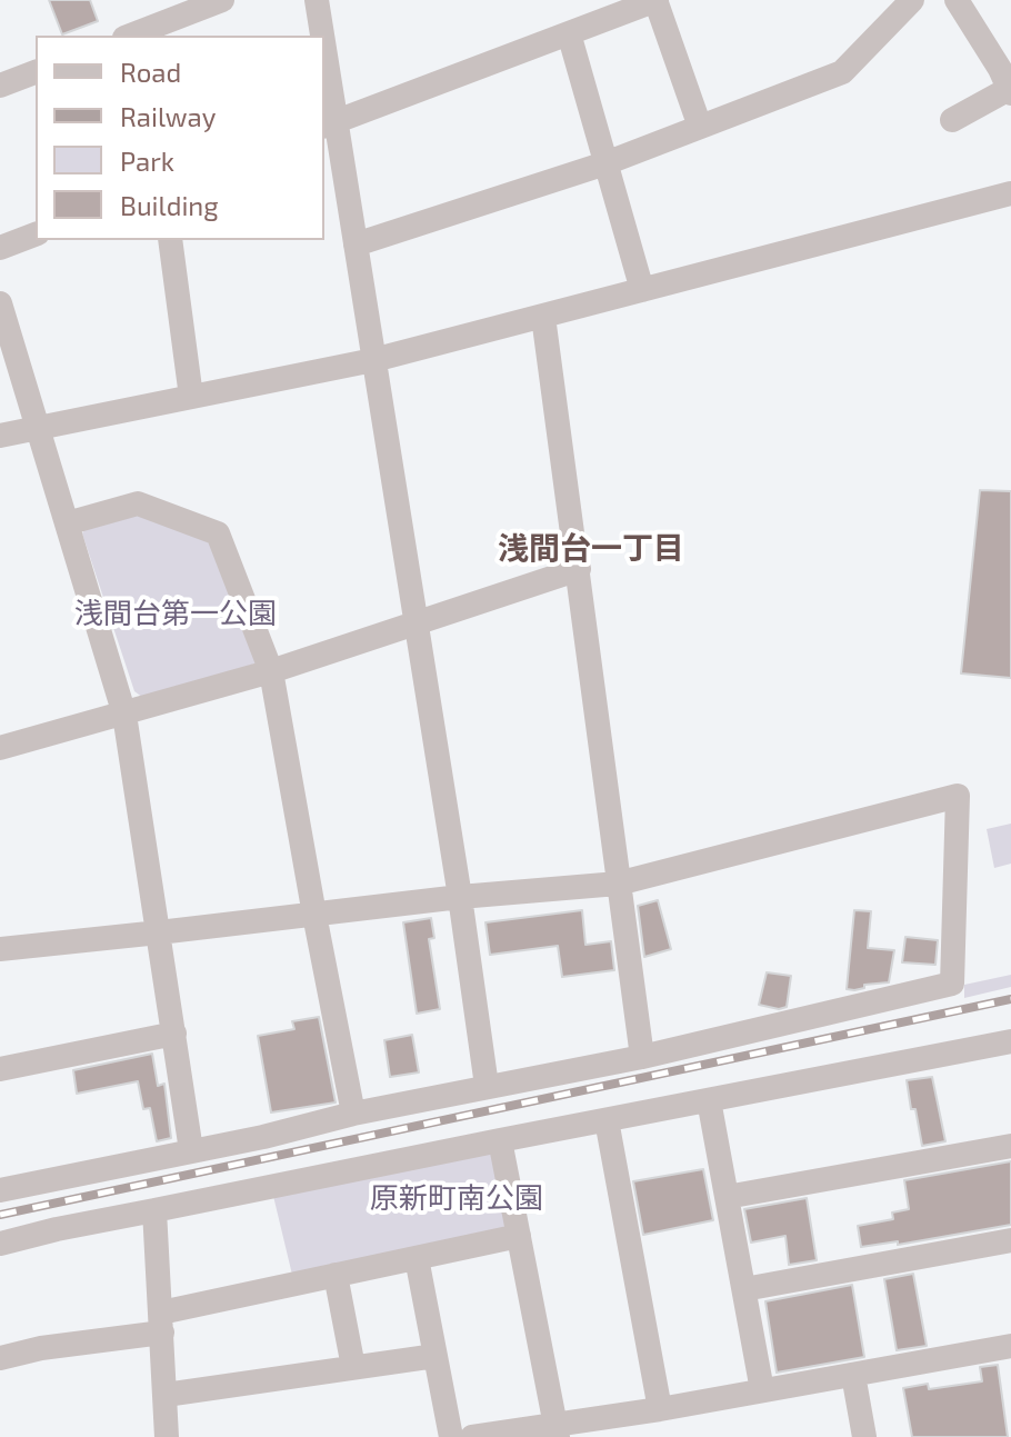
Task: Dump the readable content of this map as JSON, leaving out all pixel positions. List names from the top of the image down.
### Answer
{
  "districts": ["浅間台一丁目"],
  "parks": ["浅間台第一公園", "原新町南公園"],
  "legend": [
    "Road",
    "Railway",
    "Park",
    "Building"
  ]
}
